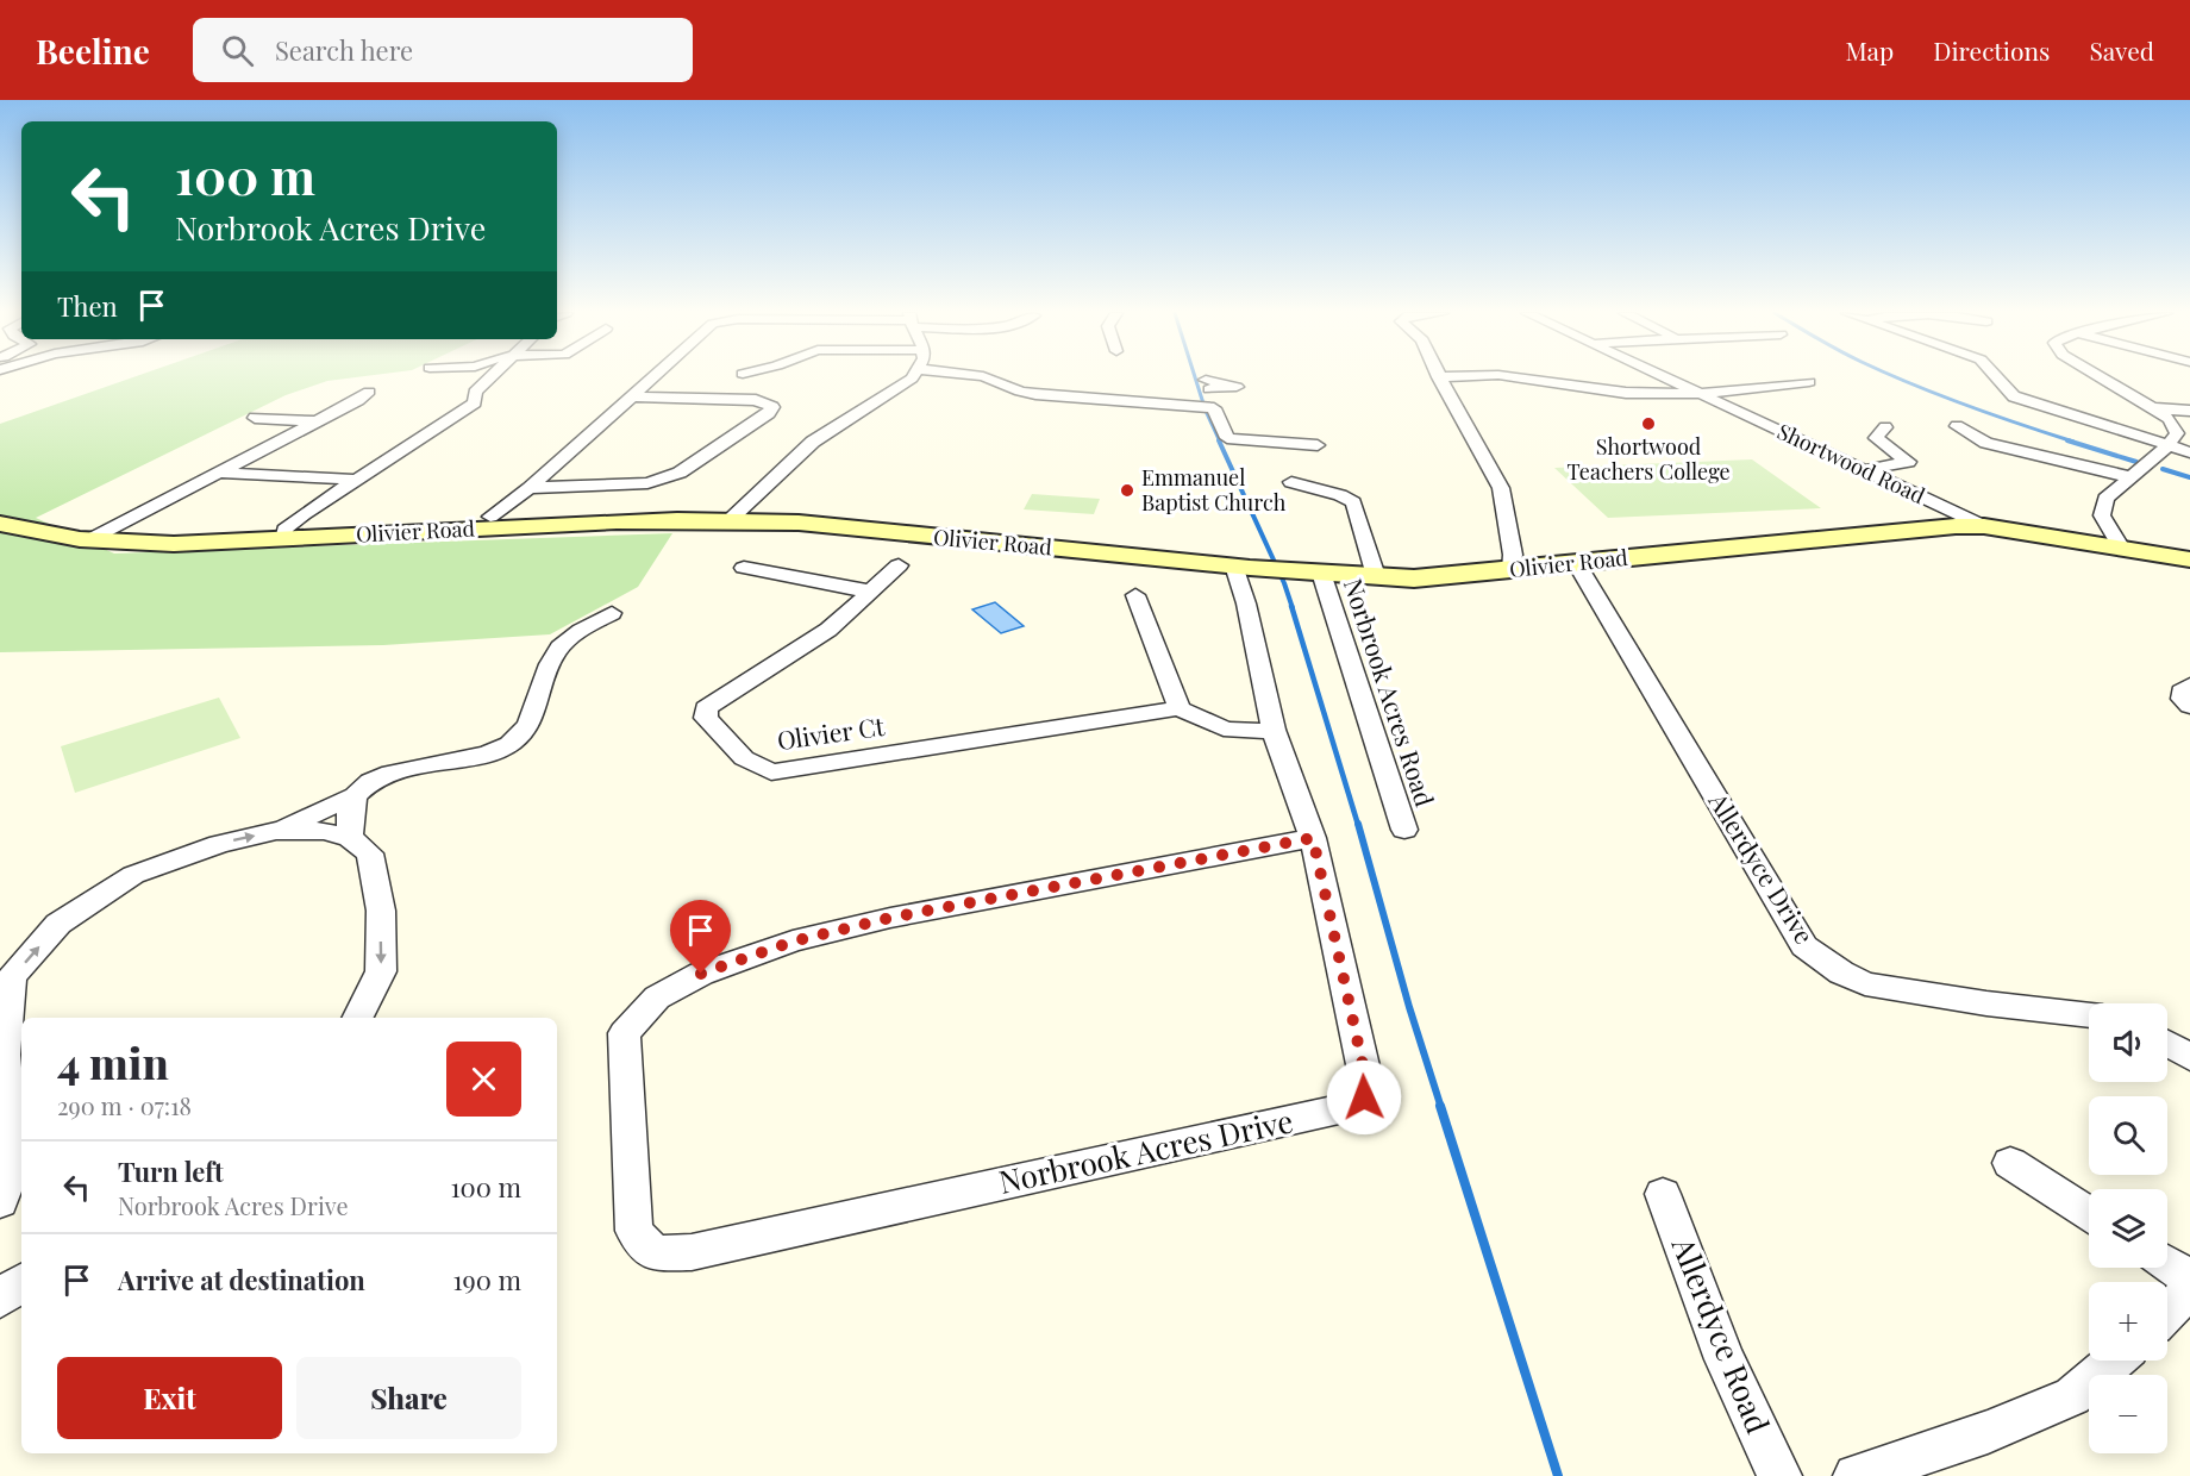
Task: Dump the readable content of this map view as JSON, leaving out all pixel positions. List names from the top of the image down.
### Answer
{
  "streets": {
    "main road": ["Shortwood Road", "Olivier Road"],
    "street": [
      "Norbrook Acres Road",
      "Olivier Ct",
      "Allerdyce Drive",
      "Norbrook Acres Drive",
      "Allerdyce Road"
    ]
  },
  "crossings": [
    ["Shortwood Road", "Olivier Road"],
    ["Olivier Road", "Norbrook Acres Road"],
    ["Olivier Road", "Allerdyce Drive"]
  ],
  "places": ["Shortwood Teachers College", "Emmanuel Baptist Church"],
  "page": {
    "header": "Beeline",
    "search": "Search here",
    "nav": ["Map", "Directions", "Saved"],
    "turn": ["100 m", "Norbrook Acres Drive"],
    "then": "Then",
    "map_buttons": ["+", "−"],
    "heading": ["4 min", "290 m · 07:18"],
    "list": [
      {
        "name": "Turn left",
        "note": "Norbrook Acres Drive",
        "value": "100 m"
      },
      {
        "name": "Arrive at destination",
        "value": "190 m"
      }
    ],
    "buttons": ["Exit", "Share"]
  }
}
